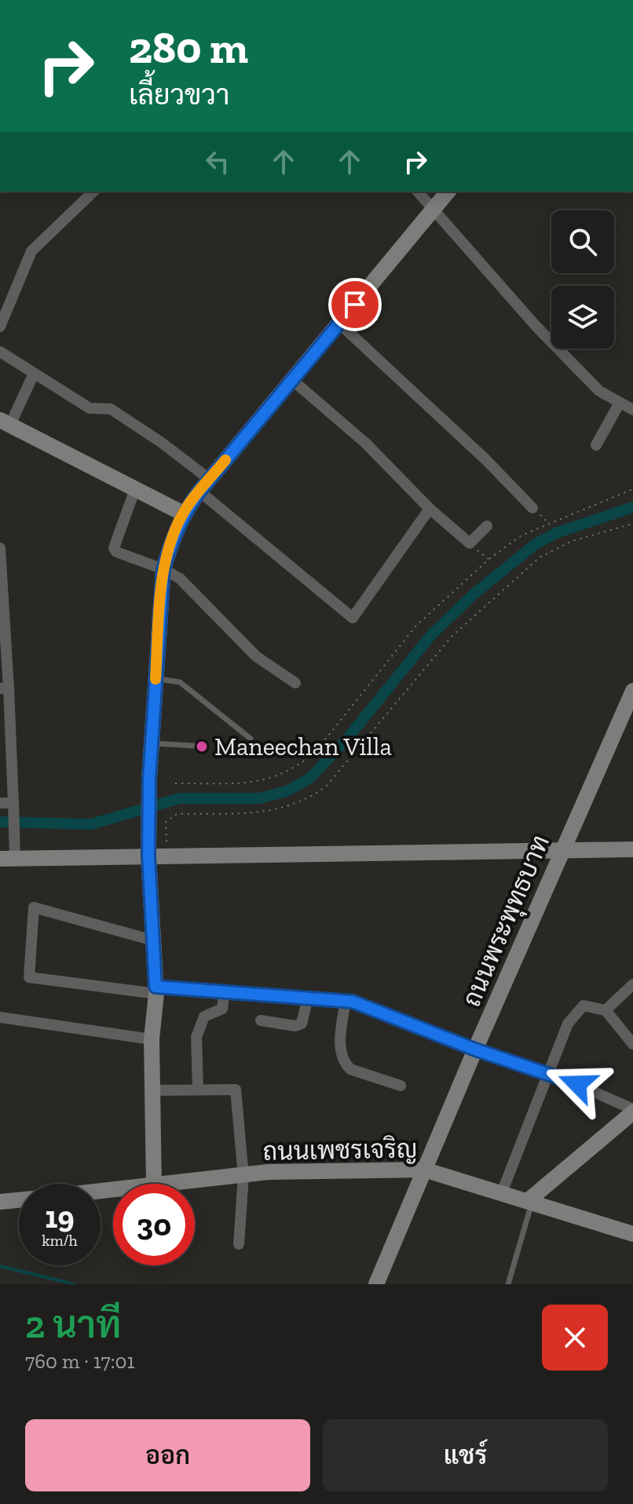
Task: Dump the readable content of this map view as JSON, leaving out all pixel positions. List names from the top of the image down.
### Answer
{
  "streets": {
    "street": ["ถนนพระพุทธบาท", "ถนนเพชรเจริญ"]
  },
  "crossings": [
    ["ถนนพระพุทธบาท", "ถนนเพชรเจริญ"]
  ],
  "places": ["Maneechan Villa"],
  "page": {
    "turn": ["280 m", "เลี้ยวขวา"],
    "speed": "19 km/h",
    "limit": "30",
    "heading": ["2 นาที", "760 m · 17:01"],
    "buttons": ["ออก", "แชร์"]
  }
}
